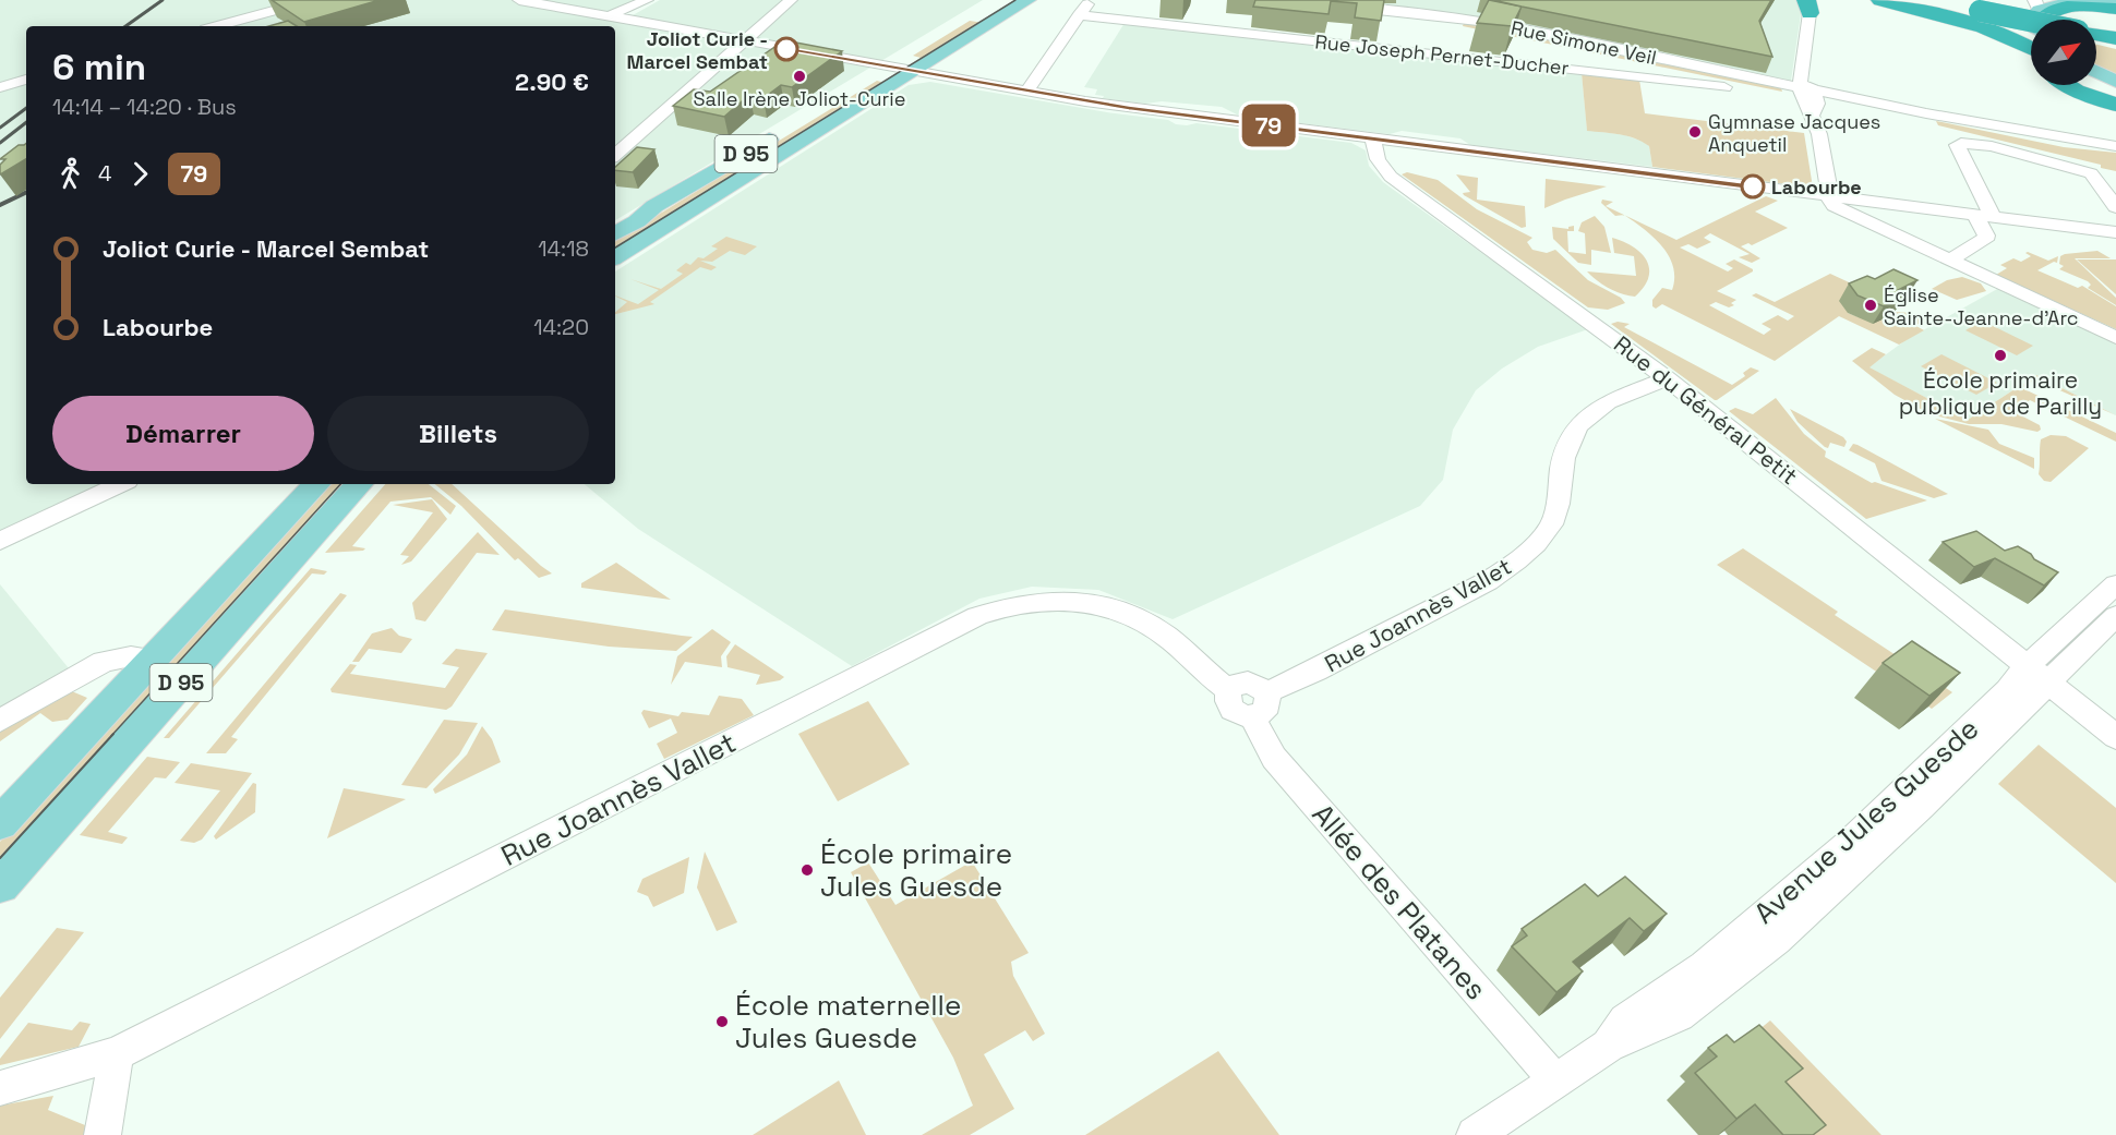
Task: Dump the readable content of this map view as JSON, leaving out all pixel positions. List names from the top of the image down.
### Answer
{
  "streets": {
    "main road": ["D 95"],
    "street": [
      "Rue Simone Veil",
      "Rue Joseph Pernet-Ducher",
      "Rue du Général Petit",
      "Rue Joannès Vallet",
      "Avenue Jules Guesde",
      "Allée des Platanes"
    ]
  },
  "crossings": [
    ["Rue Simone Veil", "Rue Joseph Pernet-Ducher"],
    ["Rue du Général Petit", "Rue Joannès Vallet"],
    ["Rue du Général Petit", "Avenue Jules Guesde"],
    ["Rue Joannès Vallet", "Allée des Platanes"],
    ["Avenue Jules Guesde", "Allée des Platanes"]
  ],
  "places": [
    "Joliot Curie - Marcel Sembat",
    "Salle Irène Joliot-Curie",
    "Gymnase Jacques Anquetil",
    "Labourbe",
    "Église Sainte-Jeanne-d'Arc",
    "École primaire publique de Parilly",
    "École primaire Jules Guesde",
    "École maternelle Jules Guesde"
  ],
  "lines": ["bus line 79"],
  "north": "top right",
  "page": {
    "on_map": "79",
    "heading": ["6 min", "14:14 – 14:20 · Bus", "2.90 €"],
    "legs": ["4", "79"],
    "list": [
      {
        "name": "Joliot Curie - Marcel Sembat",
        "value": "14:18"
      },
      {
        "name": "Labourbe",
        "value": "14:20"
      }
    ],
    "buttons": ["Démarrer", "Billets"]
  }
}
